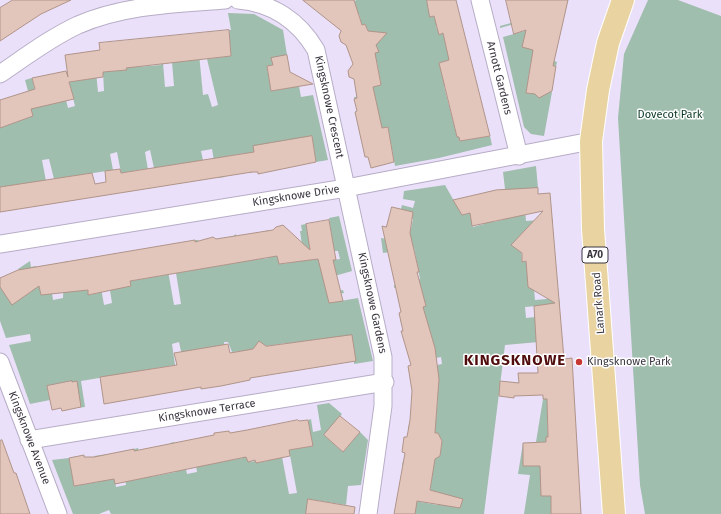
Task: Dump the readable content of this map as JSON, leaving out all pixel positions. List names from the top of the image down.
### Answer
{
  "streets": {
    "main road": ["A70", "Lanark Road"],
    "street": [
      "Arnott Gardens",
      "Kingsknowe Crescent",
      "Kingsknowe Drive",
      "Kingsknowe Gardens",
      "Kingsknowe Terrace",
      "Kingsknowe Avenue"
    ]
  },
  "crossings": [
    ["Arnott Gardens", "Kingsknowe Drive"],
    ["Kingsknowe Crescent", "Kingsknowe Drive"],
    ["Kingsknowe Crescent", "Kingsknowe Gardens"],
    ["Kingsknowe Drive", "Kingsknowe Gardens"],
    ["Kingsknowe Drive", "Lanark Road"],
    ["Kingsknowe Gardens", "Kingsknowe Terrace"],
    ["Kingsknowe Terrace", "Kingsknowe Avenue"]
  ],
  "districts": ["KINGSKNOWE"],
  "parks": ["Dovecot Park"],
  "places": ["Kingsknowe Park"]
}
